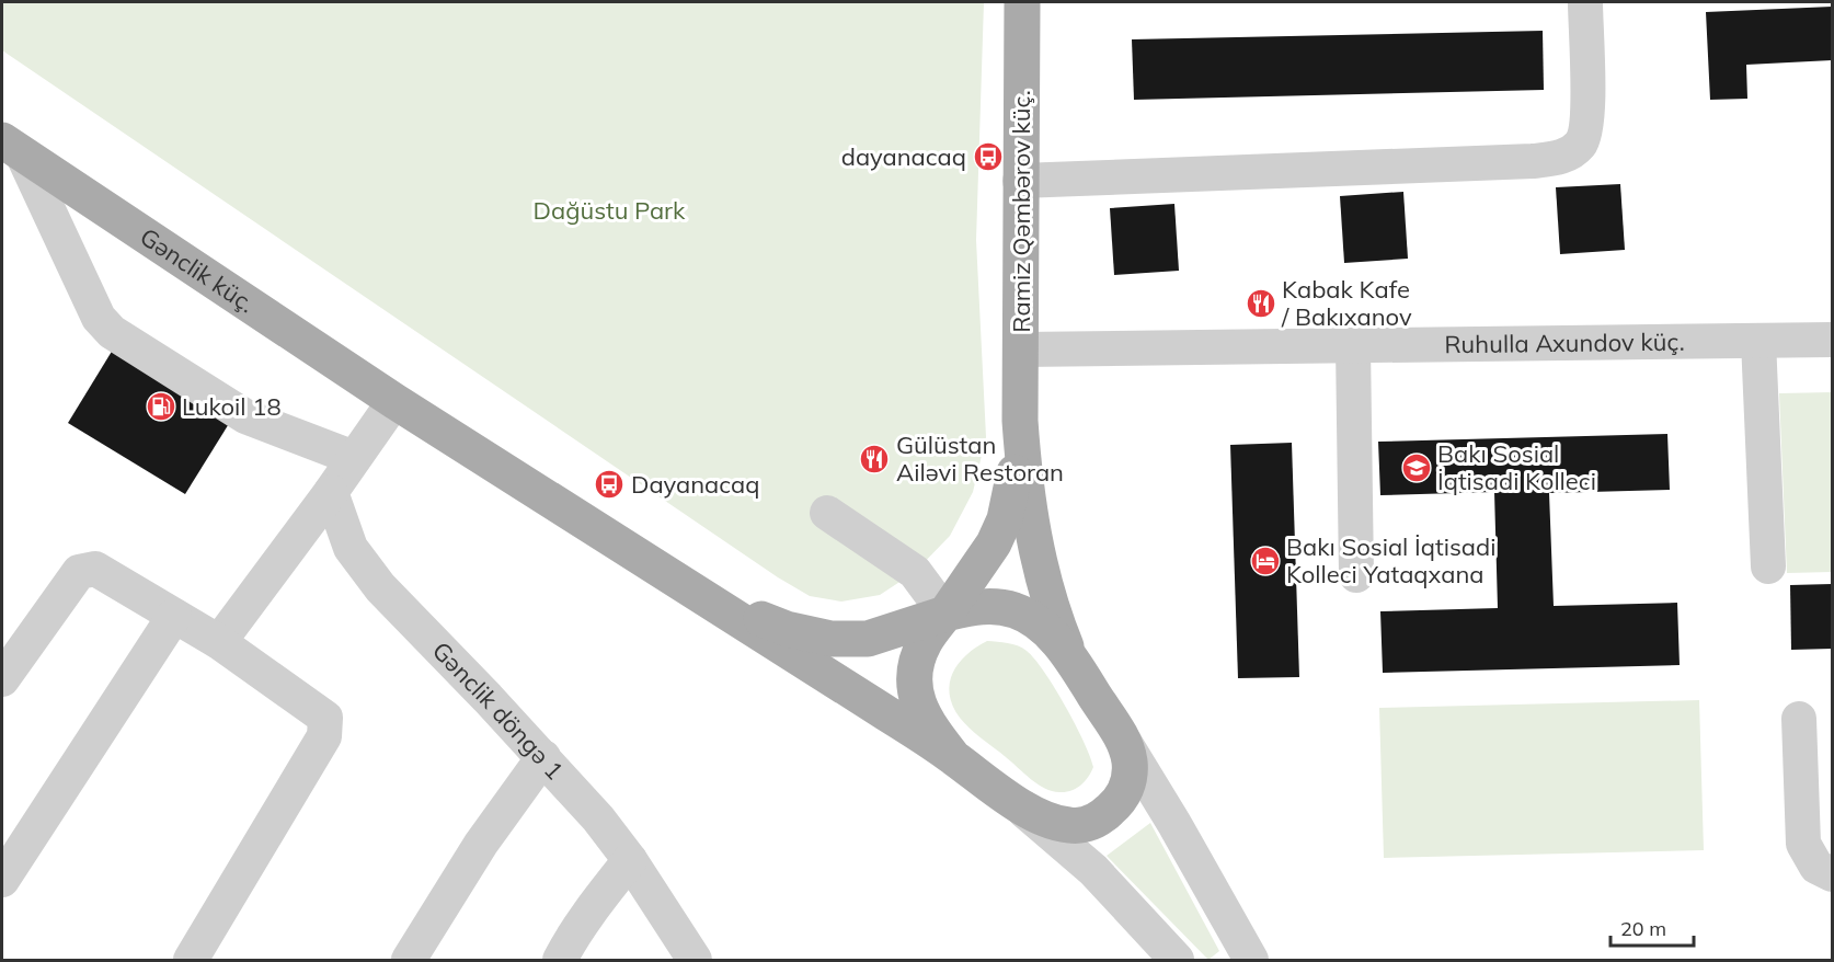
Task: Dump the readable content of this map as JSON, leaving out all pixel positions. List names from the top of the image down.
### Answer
{
  "streets": {
    "main road": ["Ramiz Qəmbərov küç.", "Gənclik küç."],
    "street": ["Ruhulla Axundov küç.", "Gənclik döngə 1"]
  },
  "crossings": [
    ["Ramiz Qəmbərov küç.", "Ruhulla Axundov küç."]
  ],
  "parks": ["Dağüstu Park"],
  "places": {
    "bus stop": ["dayanacaq", "Dayanacaq"],
    "restaurant": ["Kabak Kafe / Bakıxanov", "Gülüstan Ailəvi Restoran"],
    "fuel station": ["Lukoil 18"],
    "school or university": ["Bakı Sosial İqtisadi Kolleci"],
    "hotel": ["Bakı Sosial İqtisadi Kolleci Yataqxana"]
  },
  "scale_bar": "20 m"
}
